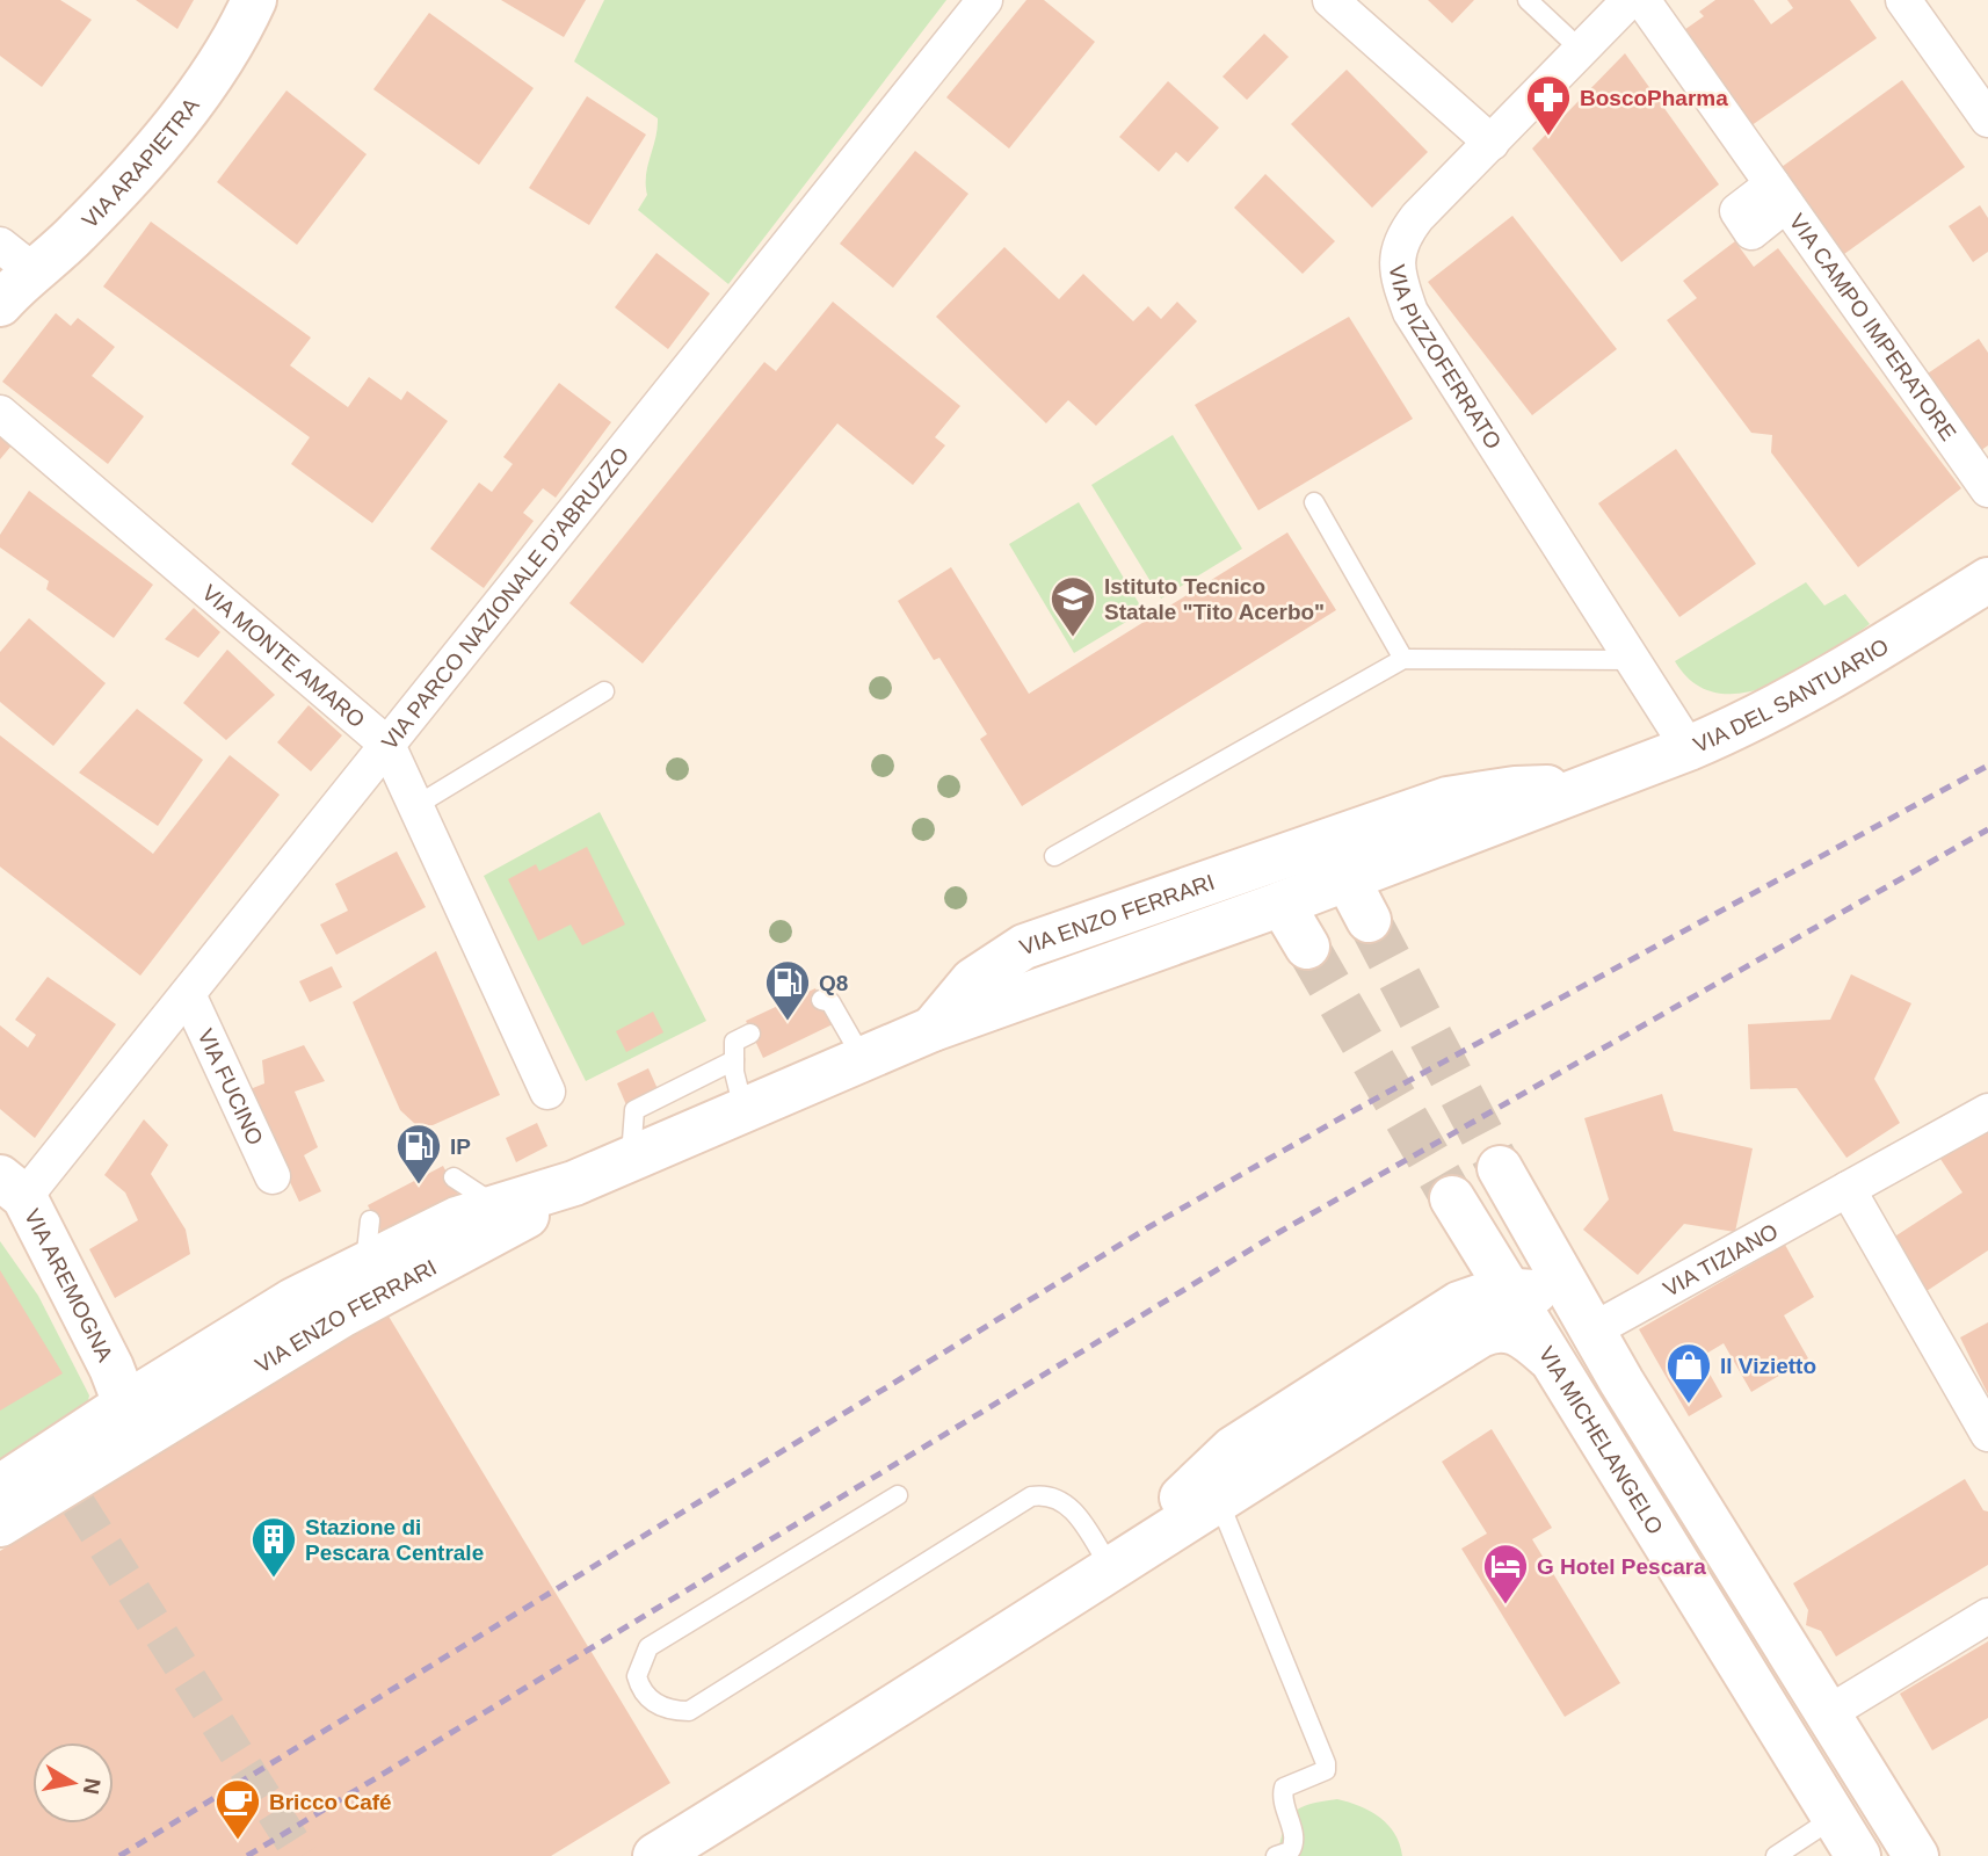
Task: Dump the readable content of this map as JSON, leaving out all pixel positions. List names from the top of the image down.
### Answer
{
  "streets": {
    "main road": [
      "VIA ARAPIETRA",
      "VIA DEL SANTUARIO",
      "VIA ENZO FERRARI",
      "VIA AREMOGNA",
      "VIA MICHELANGELO"
    ],
    "street": [
      "VIA CAMPO IMPERATORE",
      "VIA PIZZOFERRATO",
      "VIA PARCO NAZIONALE D'ABRUZZO",
      "VIA MONTE AMARO",
      "VIA FUCINO",
      "VIA TIZIANO"
    ]
  },
  "crossings": [
    ["VIA PIZZOFERRATO", "VIA DEL SANTUARIO"],
    ["VIA PARCO NAZIONALE D'ABRUZZO", "VIA MONTE AMARO"],
    ["VIA PARCO NAZIONALE D'ABRUZZO", "VIA FUCINO"],
    ["VIA PARCO NAZIONALE D'ABRUZZO", "VIA AREMOGNA"],
    ["VIA DEL SANTUARIO", "VIA ENZO FERRARI"],
    ["VIA ENZO FERRARI", "VIA AREMOGNA"],
    ["VIA TIZIANO", "VIA MICHELANGELO"]
  ],
  "places": {
    "pharmacy": ["BoscoPharma"],
    "school or university": ["Istituto Tecnico Statale \"Tito Acerbo\""],
    "fuel station": ["Q8", "IP"],
    "shop": ["Il Vizietto"],
    "building": ["Stazione di Pescara Centrale"],
    "hotel": ["G Hotel Pescara"],
    "cafe": ["Bricco Café"]
  },
  "north": "right"
}
